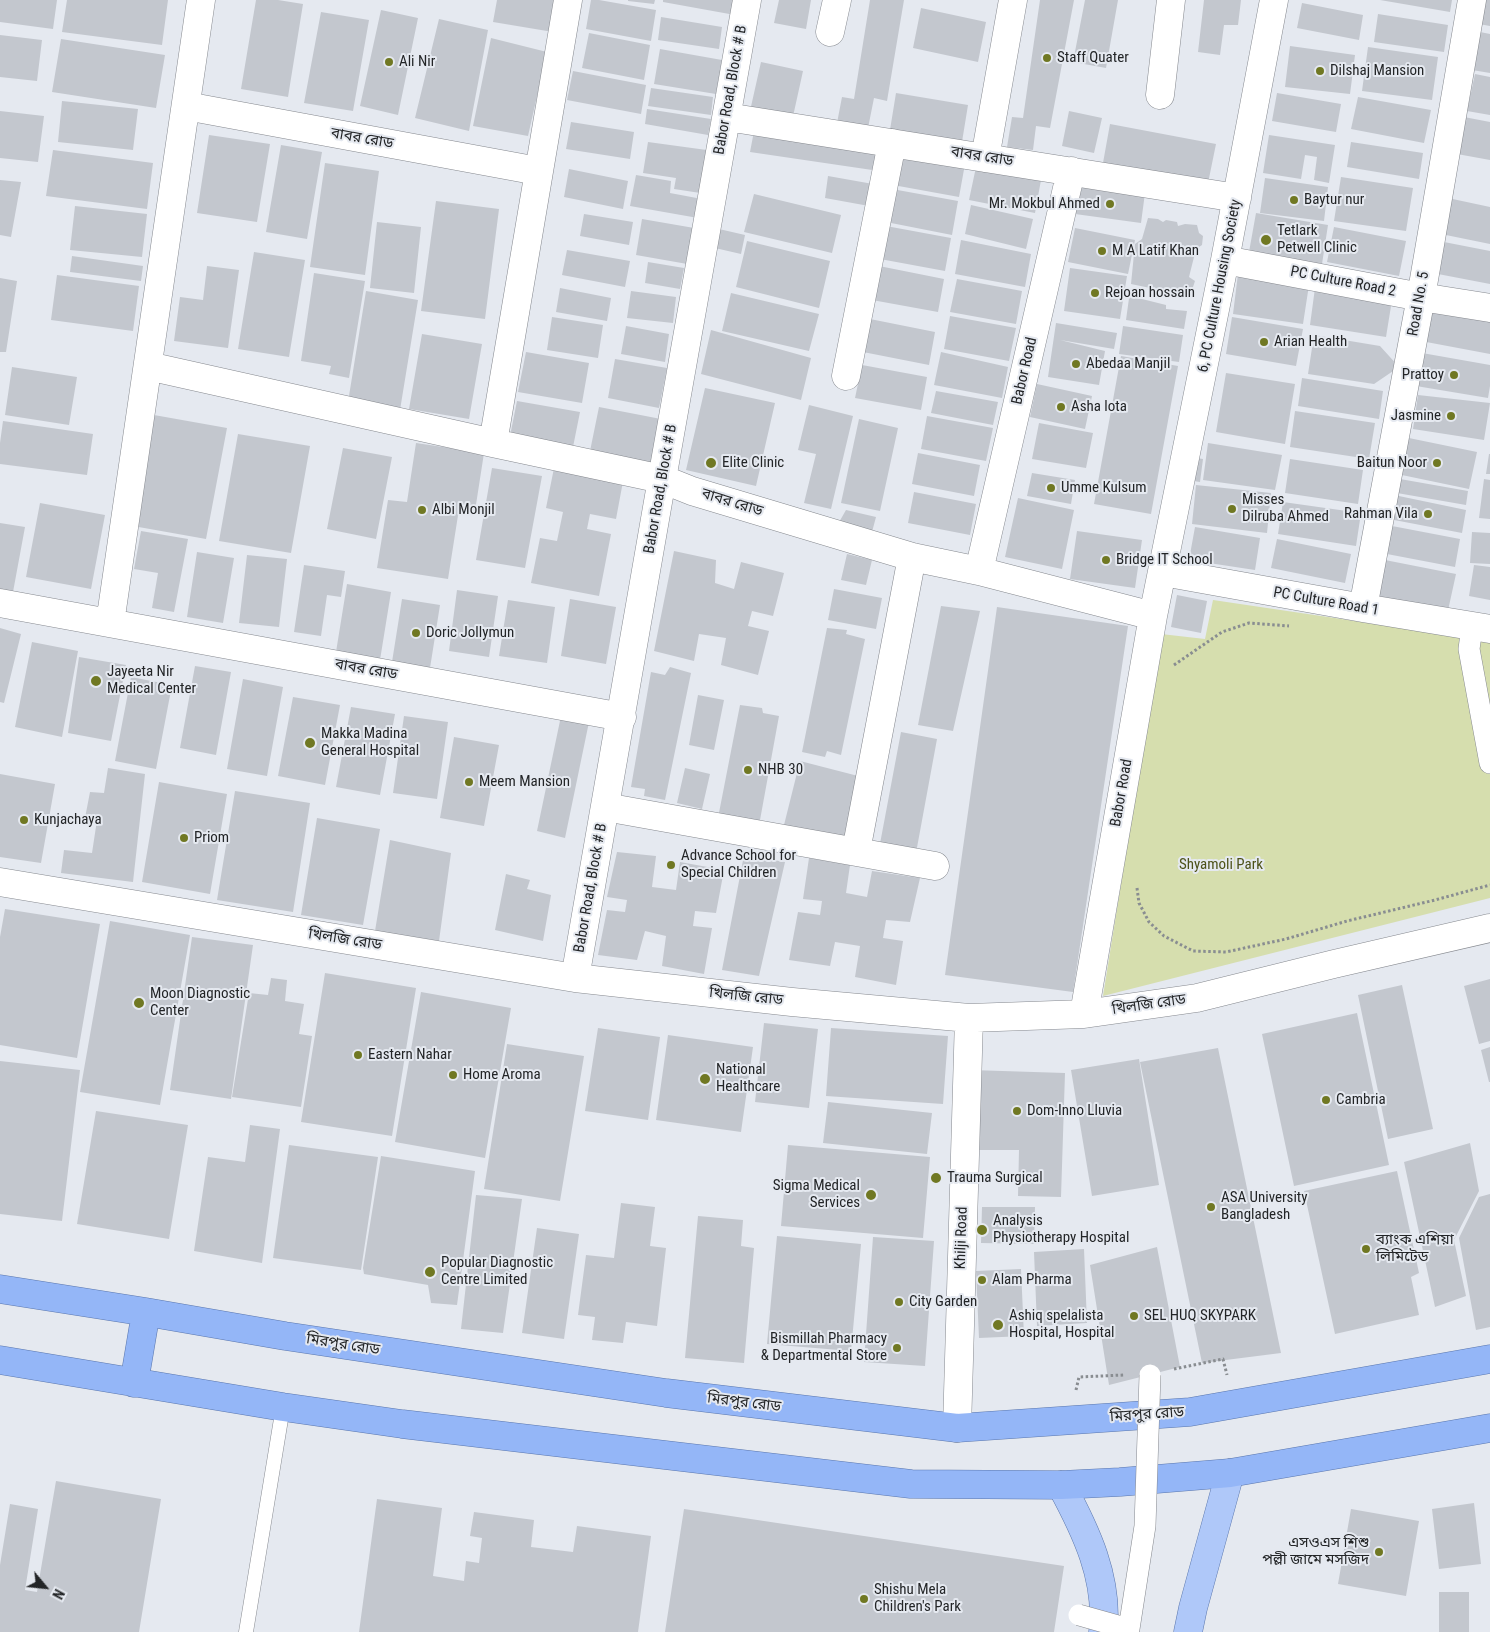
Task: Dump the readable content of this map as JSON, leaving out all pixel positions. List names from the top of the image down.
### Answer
{
  "streets": {
    "highway": ["মিরপুর রোড"],
    "street": [
      "Babor Road, Block # B",
      "বাবর রোড",
      "PC Culture Road 2",
      "6, PC Culture Housing Society",
      "Road No. 5",
      "Babor Road",
      "PC Culture Road 1",
      "খিলজি রোড",
      "Khilji Road"
    ]
  },
  "crossings": [
    ["Babor Road, Block # B", "বাবর রোড"],
    ["Babor Road, Block # B", "খিলজি রোড"],
    ["বাবর রোড", "6, PC Culture Housing Society"],
    ["বাবর রোড", "Babor Road"],
    ["PC Culture Road 2", "6, PC Culture Housing Society"],
    ["PC Culture Road 2", "Road No. 5"],
    ["6, PC Culture Housing Society", "Babor Road"],
    ["6, PC Culture Housing Society", "PC Culture Road 1"],
    ["Road No. 5", "PC Culture Road 1"],
    ["Babor Road", "PC Culture Road 1"],
    ["Babor Road", "খিলজি রোড"],
    ["খিলজি রোড", "Khilji Road"],
    ["Khilji Road", "মিরপুর রোড"]
  ],
  "parks": ["Shyamoli Park"],
  "places": [
    "Staff Quater",
    "Ali Nir",
    "Dilshaj Mansion",
    "Baytur nur",
    "Mr. Mokbul Ahmed",
    "Tetlark Petwell Clinic",
    "M A Latif Khan",
    "Rejoan hossain",
    "Arian Health",
    "Abedaa Manjil",
    "Prattoy",
    "Asha lota",
    "Jasmine",
    "Elite Clinic",
    "Baitun Noor",
    "Umme Kulsum",
    "Misses Dilruba Ahmed",
    "Albi Monjil",
    "Rahman Vila",
    "Bridge IT School",
    "Doric Jollymun",
    "Jayeeta Nir Medical Center",
    "Makka Madina General Hospital",
    "NHB 30",
    "Meem Mansion",
    "Kunjachaya",
    "Priom",
    "Advance School for Special Children",
    "Moon Diagnostic Center",
    "Eastern Nahar",
    "Home Aroma",
    "National Healthcare",
    "Cambria",
    "Dom-Inno Lluvia",
    "Trauma Surgical",
    "Sigma Medical Services",
    "ASA University Bangladesh",
    "Analysis Physiotherapy Hospital",
    "ব্যাংক এশিয়া লিমিটেড",
    "Popular Diagnostic Centre Limited",
    "Alam Pharma",
    "City Garden",
    "SEL HUQ SKYPARK",
    "Ashiq spelalista Hospital, Hospital",
    "Bismillah Pharmacy & Departmental Store",
    "এসওএস শিশু পল্লী জামে মসজিদ",
    "Shishu Mela Children's Park"
  ],
  "north": "bottom right"
}
